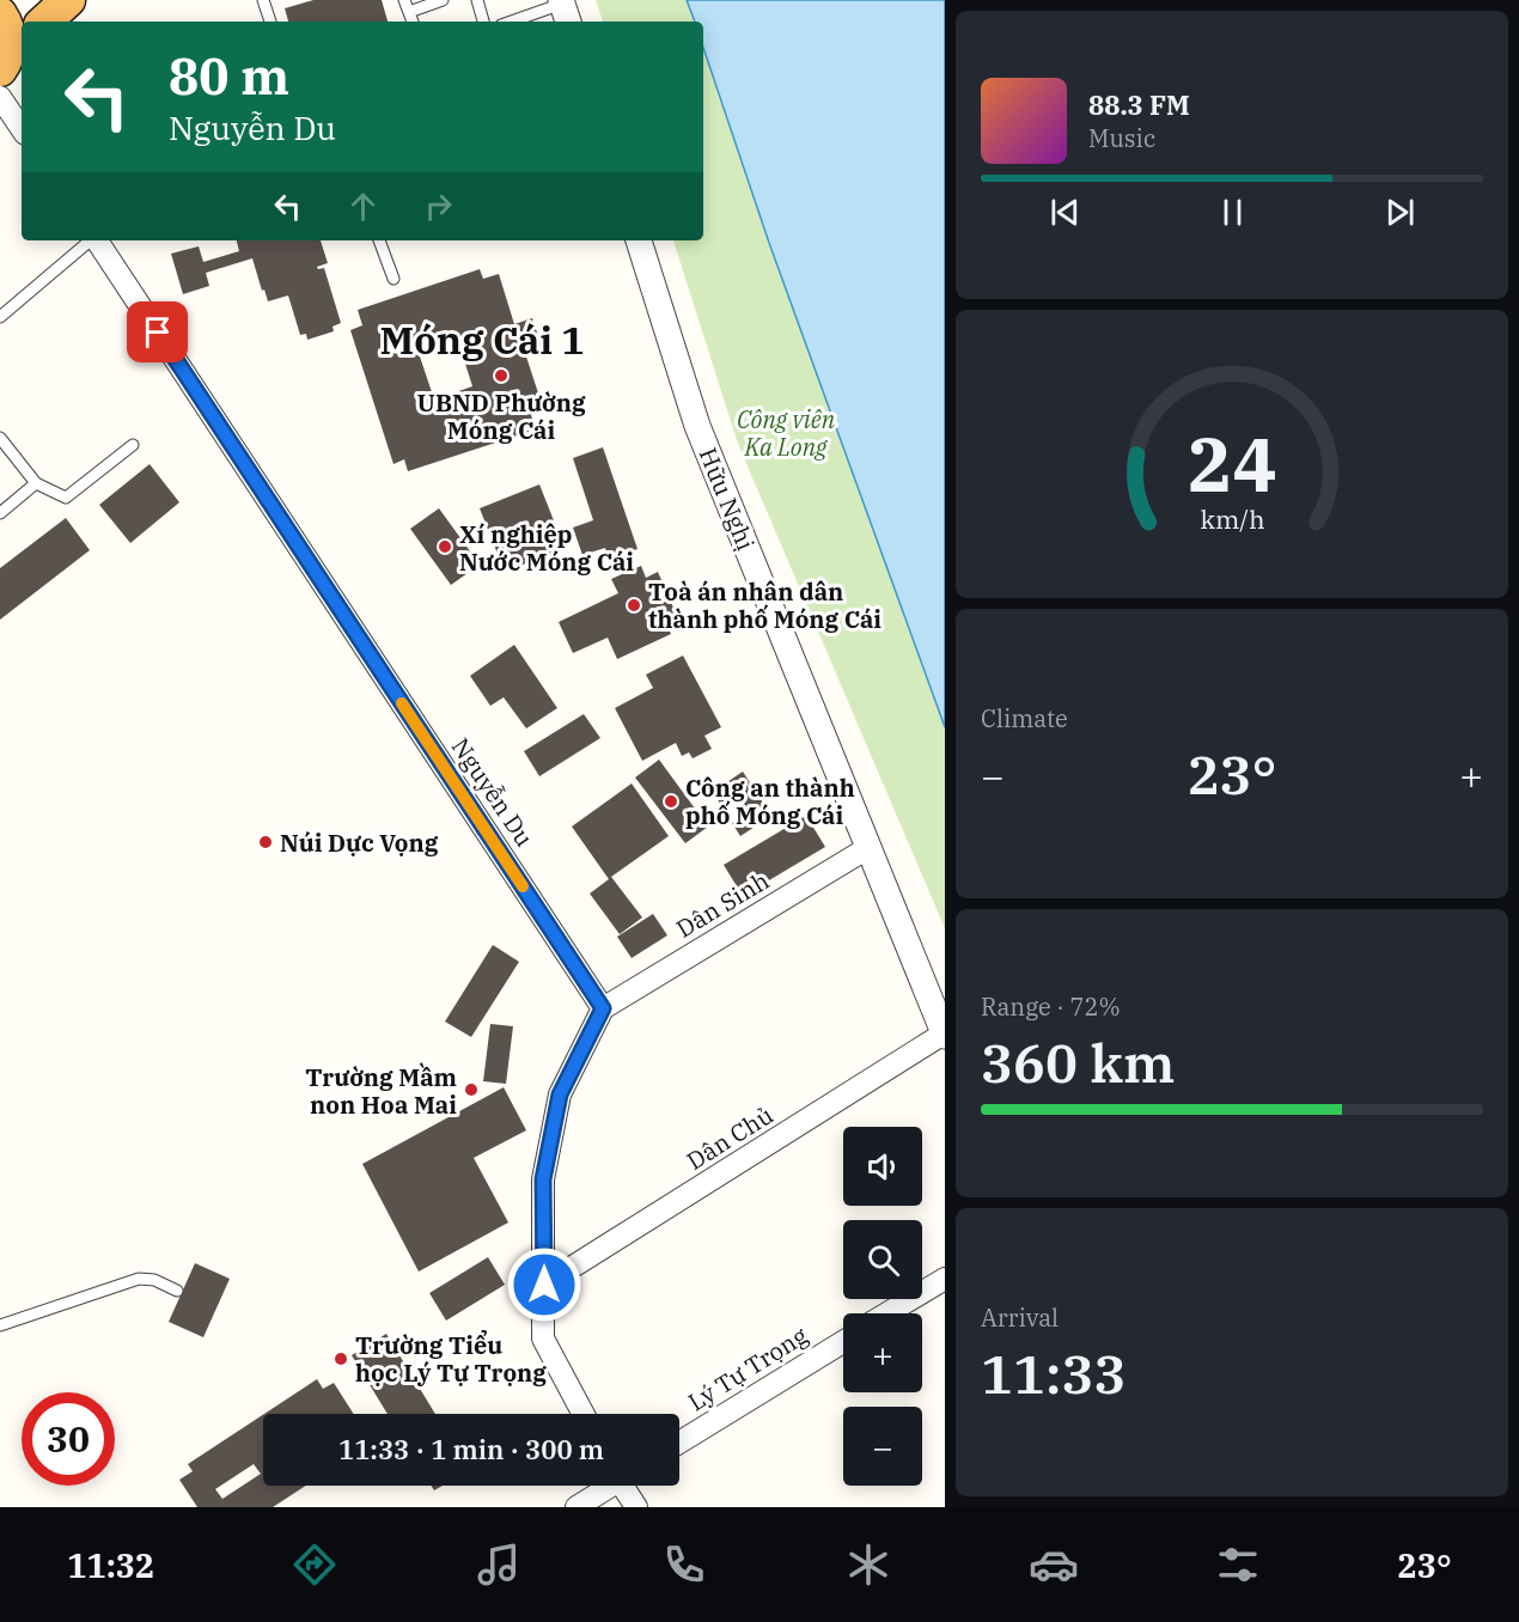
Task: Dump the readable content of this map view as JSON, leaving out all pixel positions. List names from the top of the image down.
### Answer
{
  "streets": {
    "street": [
      "Hữu Nghị",
      "Nguyễn Du",
      "Dân Sinh",
      "Dân Chủ",
      "Lý Tự Trọng"
    ]
  },
  "crossings": [
    ["Hữu Nghị", "Dân Sinh"],
    ["Hữu Nghị", "Dân Chủ"],
    ["Nguyễn Du", "Dân Sinh"]
  ],
  "districts": ["Móng Cái 1"],
  "parks": ["Công viên Ka Long"],
  "places": [
    "UBND Phường Móng Cái",
    "Xí nghiệp Nước Móng Cái",
    "Toà án nhân dân thành phố Móng Cái",
    "Công an thành phố Móng Cái",
    "Núi Dực Vọng",
    "Trường Mầm non Hoa Mai",
    "Trường Tiểu học Lý Tự Trọng"
  ],
  "page": {
    "turn": ["80 m", "Nguyễn Du"],
    "song": ["88.3 FM", "Music"],
    "tile": [
      "Climate",
      ["Range · 72%", "360 km"],
      ["Arrival", "11:33"]
    ],
    "heat": ["−", "23°", "+"],
    "map_buttons": ["+", "−"],
    "limit": "30",
    "trip": "11:33 · 1 min · 300 m",
    "tabs": ["11:32", "23°"],
    "gauge": ["24", "km/h"]
  }
}
